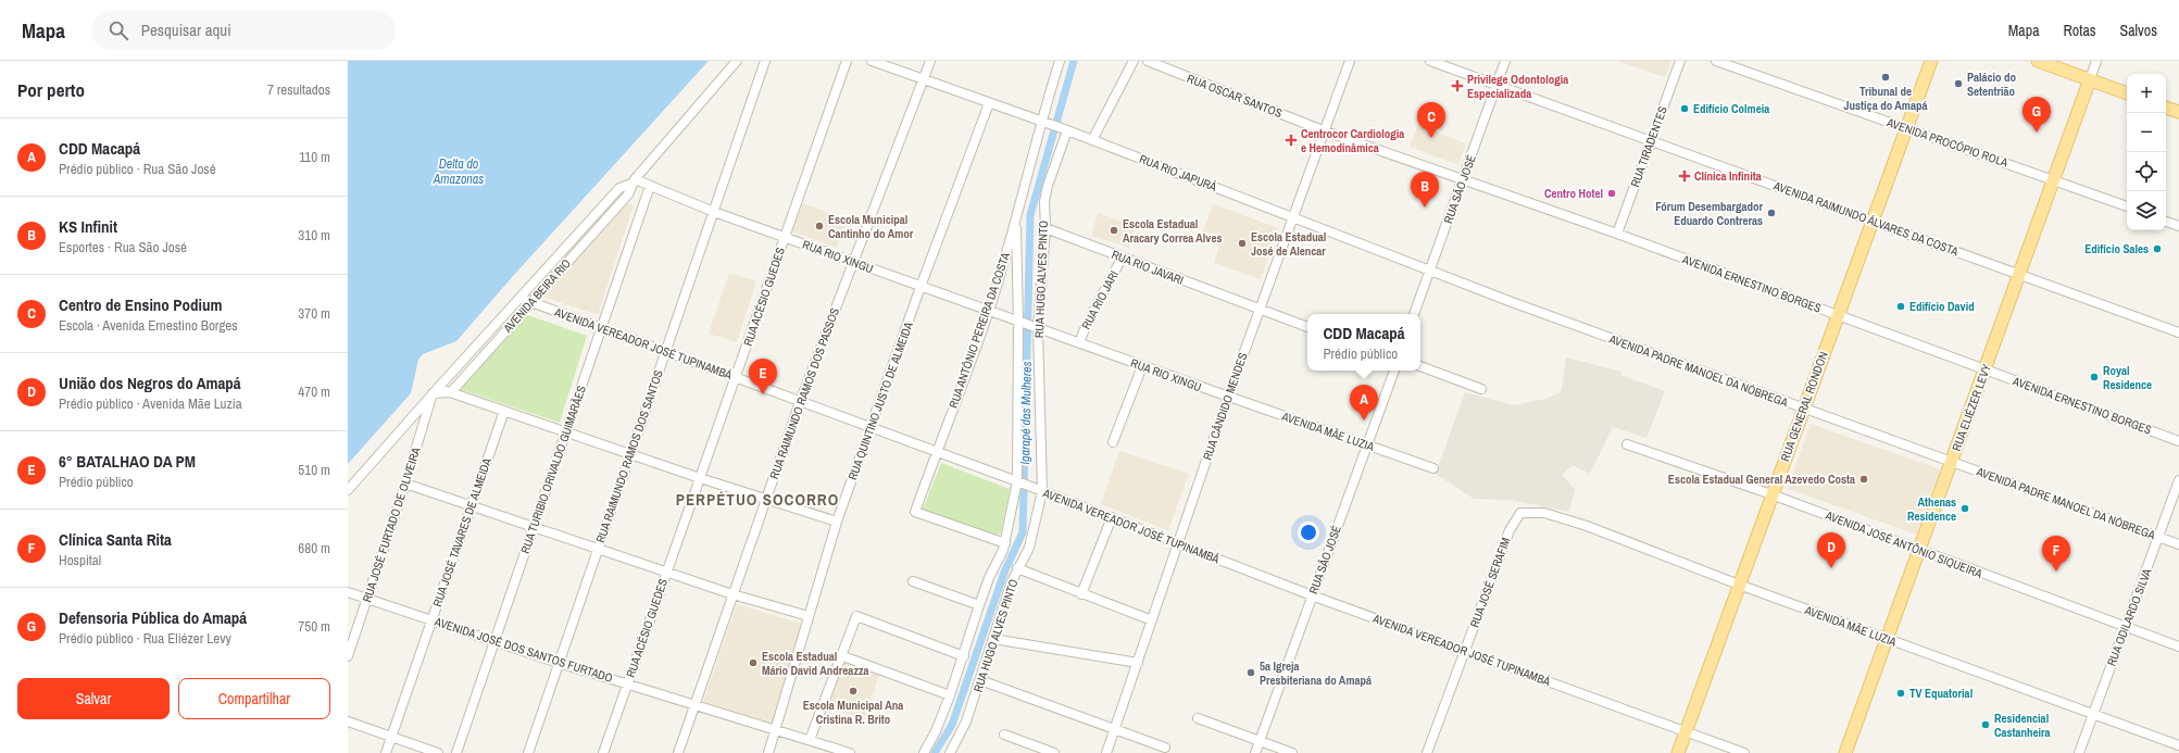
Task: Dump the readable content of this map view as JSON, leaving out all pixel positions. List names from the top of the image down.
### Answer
{
  "streets": {
    "main road": ["RUA GENERAL RONDON", "RUA ELIÉZER LEVY"],
    "street": [
      "RUA OSCAR SANTOS",
      "AVENIDA PROCÓPIO ROLA",
      "RUA TIRADENTES",
      "RUA RIO JAPURÁ",
      "RUA SÃO JOSÉ",
      "AVENIDA RAIMUNDO ÁLVARES DA COSTA",
      "RUA RIO XINGU",
      "RUA RIO JAVARI",
      "RUA HUGO ALVES PINTO",
      "AVENIDA ERNESTINO BORGES",
      "AVENIDA BEIRA RIO",
      "RUA ACÉSIO GUEDES",
      "RUA RIO JARI",
      "RUA ANTÔNIO PEREIRA DA COSTA",
      "AVENIDA VEREADOR JOSÉ TUPINAMBÁ",
      "AVENIDA PADRE MANOEL DA NÓBREGA",
      "RUA RAIMUNDO RAMOS DOS PASSOS",
      "RUA QUINTINO JUSTO DE ALMEIDA",
      "RUA CÂNDIDO MENDES",
      "AVENIDA MÃE LUZIA",
      "RUA RAIMUNDO RAMOS DOS SANTOS",
      "RUA TURIBIO ORIVALDO GUIMARÃES",
      "RUA JOSÉ FURTADO DE OLIVEIRA",
      "RUA JOSÉ TAVARES DE ALMEIDA",
      "AVENIDA JOSÉ ANTÔNIO SIQUEIRA",
      "RUA JOSÉ SERAFIM",
      "RUA ODILARDO SILVA",
      "AVENIDA JOSÉ DOS SANTOS FURTADO"
    ]
  },
  "crossings": [
    ["RUA OSCAR SANTOS", "AVENIDA ERNESTINO BORGES"],
    ["RUA OSCAR SANTOS", "RUA CÂNDIDO MENDES"],
    ["AVENIDA PROCÓPIO ROLA", "RUA GENERAL RONDON"],
    ["AVENIDA PROCÓPIO ROLA", "RUA ELIÉZER LEVY"],
    ["RUA TIRADENTES", "AVENIDA RAIMUNDO ÁLVARES DA COSTA"],
    ["RUA TIRADENTES", "AVENIDA ERNESTINO BORGES"],
    ["RUA RIO JAPURÁ", "RUA HUGO ALVES PINTO"],
    ["RUA RIO JAPURÁ", "RUA ANTÔNIO PEREIRA DA COSTA"],
    ["RUA RIO JAPURÁ", "AVENIDA PADRE MANOEL DA NÓBREGA"],
    ["RUA RIO JAPURÁ", "RUA CÂNDIDO MENDES"],
    ["RUA SÃO JOSÉ", "AVENIDA RAIMUNDO ÁLVARES DA COSTA"],
    ["RUA SÃO JOSÉ", "AVENIDA ERNESTINO BORGES"],
    ["RUA SÃO JOSÉ", "AVENIDA VEREADOR JOSÉ TUPINAMBÁ"],
    ["RUA SÃO JOSÉ", "AVENIDA PADRE MANOEL DA NÓBREGA"],
    ["RUA SÃO JOSÉ", "AVENIDA MÃE LUZIA"],
    ["AVENIDA RAIMUNDO ÁLVARES DA COSTA", "RUA GENERAL RONDON"],
    ["AVENIDA RAIMUNDO ÁLVARES DA COSTA", "RUA ELIÉZER LEVY"],
    ["RUA RIO XINGU", "RUA HUGO ALVES PINTO"],
    ["RUA RIO XINGU", "AVENIDA BEIRA RIO"],
    ["RUA RIO XINGU", "RUA ACÉSIO GUEDES"],
    ["RUA RIO XINGU", "RUA RIO JARI"],
    ["RUA RIO XINGU", "RUA ANTÔNIO PEREIRA DA COSTA"],
    ["RUA RIO XINGU", "RUA RAIMUNDO RAMOS DOS PASSOS"],
    ["RUA RIO XINGU", "RUA QUINTINO JUSTO DE ALMEIDA"],
    ["RUA RIO XINGU", "RUA CÂNDIDO MENDES"],
    ["RUA RIO XINGU", "AVENIDA MÃE LUZIA"],
    ["RUA RIO XINGU", "RUA RAIMUNDO RAMOS DOS SANTOS"],
    ["RUA RIO XINGU", "RUA TURIBIO ORIVALDO GUIMARÃES"],
    ["RUA RIO JAVARI", "RUA HUGO ALVES PINTO"],
    ["RUA RIO JAVARI", "RUA RIO JARI"],
    ["RUA RIO JAVARI", "RUA CÂNDIDO MENDES"],
    ["RUA HUGO ALVES PINTO", "RUA ANTÔNIO PEREIRA DA COSTA"],
    ["RUA HUGO ALVES PINTO", "AVENIDA VEREADOR JOSÉ TUPINAMBÁ"],
    ["AVENIDA ERNESTINO BORGES", "RUA CÂNDIDO MENDES"],
    ["AVENIDA ERNESTINO BORGES", "RUA GENERAL RONDON"],
    ["AVENIDA ERNESTINO BORGES", "RUA ELIÉZER LEVY"],
    ["AVENIDA BEIRA RIO", "AVENIDA VEREADOR JOSÉ TUPINAMBÁ"],
    ["AVENIDA BEIRA RIO", "RUA JOSÉ FURTADO DE OLIVEIRA"],
    ["RUA ACÉSIO GUEDES", "AVENIDA VEREADOR JOSÉ TUPINAMBÁ"],
    ["RUA ACÉSIO GUEDES", "AVENIDA JOSÉ DOS SANTOS FURTADO"],
    ["RUA ANTÔNIO PEREIRA DA COSTA", "AVENIDA VEREADOR JOSÉ TUPINAMBÁ"],
    ["AVENIDA VEREADOR JOSÉ TUPINAMBÁ", "RUA RAIMUNDO RAMOS DOS PASSOS"],
    ["AVENIDA VEREADOR JOSÉ TUPINAMBÁ", "RUA QUINTINO JUSTO DE ALMEIDA"],
    ["AVENIDA VEREADOR JOSÉ TUPINAMBÁ", "RUA CÂNDIDO MENDES"],
    ["AVENIDA VEREADOR JOSÉ TUPINAMBÁ", "RUA GENERAL RONDON"],
    ["AVENIDA VEREADOR JOSÉ TUPINAMBÁ", "RUA RAIMUNDO RAMOS DOS SANTOS"],
    ["AVENIDA VEREADOR JOSÉ TUPINAMBÁ", "RUA TURIBIO ORIVALDO GUIMARÃES"],
    ["AVENIDA VEREADOR JOSÉ TUPINAMBÁ", "RUA JOSÉ SERAFIM"],
    ["AVENIDA PADRE MANOEL DA NÓBREGA", "RUA CÂNDIDO MENDES"],
    ["AVENIDA PADRE MANOEL DA NÓBREGA", "RUA GENERAL RONDON"],
    ["AVENIDA PADRE MANOEL DA NÓBREGA", "RUA ELIÉZER LEVY"],
    ["AVENIDA PADRE MANOEL DA NÓBREGA", "RUA ODILARDO SILVA"],
    ["RUA RAIMUNDO RAMOS DOS PASSOS", "AVENIDA JOSÉ DOS SANTOS FURTADO"],
    ["RUA QUINTINO JUSTO DE ALMEIDA", "AVENIDA JOSÉ DOS SANTOS FURTADO"],
    ["RUA CÂNDIDO MENDES", "AVENIDA MÃE LUZIA"],
    ["RUA GENERAL RONDON", "AVENIDA MÃE LUZIA"],
    ["RUA GENERAL RONDON", "AVENIDA JOSÉ ANTÔNIO SIQUEIRA"],
    ["RUA ELIÉZER LEVY", "AVENIDA MÃE LUZIA"],
    ["RUA ELIÉZER LEVY", "AVENIDA JOSÉ ANTÔNIO SIQUEIRA"],
    ["AVENIDA MÃE LUZIA", "RUA JOSÉ SERAFIM"],
    ["AVENIDA MÃE LUZIA", "RUA ODILARDO SILVA"],
    ["RUA RAIMUNDO RAMOS DOS SANTOS", "AVENIDA JOSÉ DOS SANTOS FURTADO"],
    ["RUA TURIBIO ORIVALDO GUIMARÃES", "AVENIDA JOSÉ DOS SANTOS FURTADO"],
    ["RUA JOSÉ FURTADO DE OLIVEIRA", "AVENIDA JOSÉ DOS SANTOS FURTADO"],
    ["RUA JOSÉ TAVARES DE ALMEIDA", "AVENIDA JOSÉ DOS SANTOS FURTADO"],
    ["AVENIDA JOSÉ ANTÔNIO SIQUEIRA", "RUA ODILARDO SILVA"]
  ],
  "districts": ["PERPÉTUO SOCORRO"],
  "water": ["Delta do Amazonas", "Igarapé das Mulheres"],
  "places": {
    "other": [
      "Tribunal de Justiça do Amapá",
      "Palácio do Setentrião",
      "Edifício Colmeia",
      "Centro Hotel",
      "Fórum Desembargador Eduardo Contreras",
      "Escola Municipal Cantinho do Amor",
      "Escola Estadual Aracary Correa Alves",
      "Escola Estadual José de Alencar",
      "Edifício Sales",
      "Edifício David",
      "Royal Residence",
      "Escola Estadual General Azevedo Costa",
      "Athenas Residence",
      "Escola Estadual Mário David Andreazza",
      "5a Igreja Presbiteriana do Amapá",
      "Escola Municipal Ana Cristina R. Brito",
      "TV Equatorial",
      "Residencial Castanheira"
    ],
    "health": ["Privilege Odontologia Especializada", "Centrocor Cardiologia e Hemodinâmica", "Clínica Infinita"]
  },
  "page": {
    "header": "Mapa",
    "search": "Pesquisar aqui",
    "nav": ["Mapa", "Rotas", "Salvos"],
    "heading": ["Por perto", "7 resultados"],
    "map_buttons": ["+", "−"],
    "pins": [
      "G",
      "C",
      "B",
      "E",
      "A",
      "D",
      "F"
    ],
    "list": [
      {
        "mark": "A",
        "name": "CDD Macapá",
        "note": "Prédio público · Rua São José",
        "value": "110 m"
      },
      {
        "mark": "B",
        "name": "KS Infinit",
        "note": "Esportes · Rua São José",
        "value": "310 m"
      },
      {
        "mark": "C",
        "name": "Centro de Ensino Podium",
        "note": "Escola · Avenida Ernestino Borges",
        "value": "370 m"
      },
      {
        "mark": "D",
        "name": "União dos Negros do Amapá",
        "note": "Prédio público · Avenida Mãe Luzia",
        "value": "470 m"
      },
      {
        "mark": "E",
        "name": "6° BATALHAO DA PM",
        "note": "Prédio público",
        "value": "510 m"
      },
      {
        "mark": "F",
        "name": "Clínica Santa Rita",
        "note": "Hospital",
        "value": "680 m"
      },
      {
        "mark": "G",
        "name": "Defensoria Pública do Amapá",
        "note": "Prédio público · Rua Eliézer Levy",
        "value": "750 m"
      }
    ],
    "popup": ["CDD Macapá", "Prédio público"],
    "buttons": ["Salvar", "Compartilhar"]
  }
}
